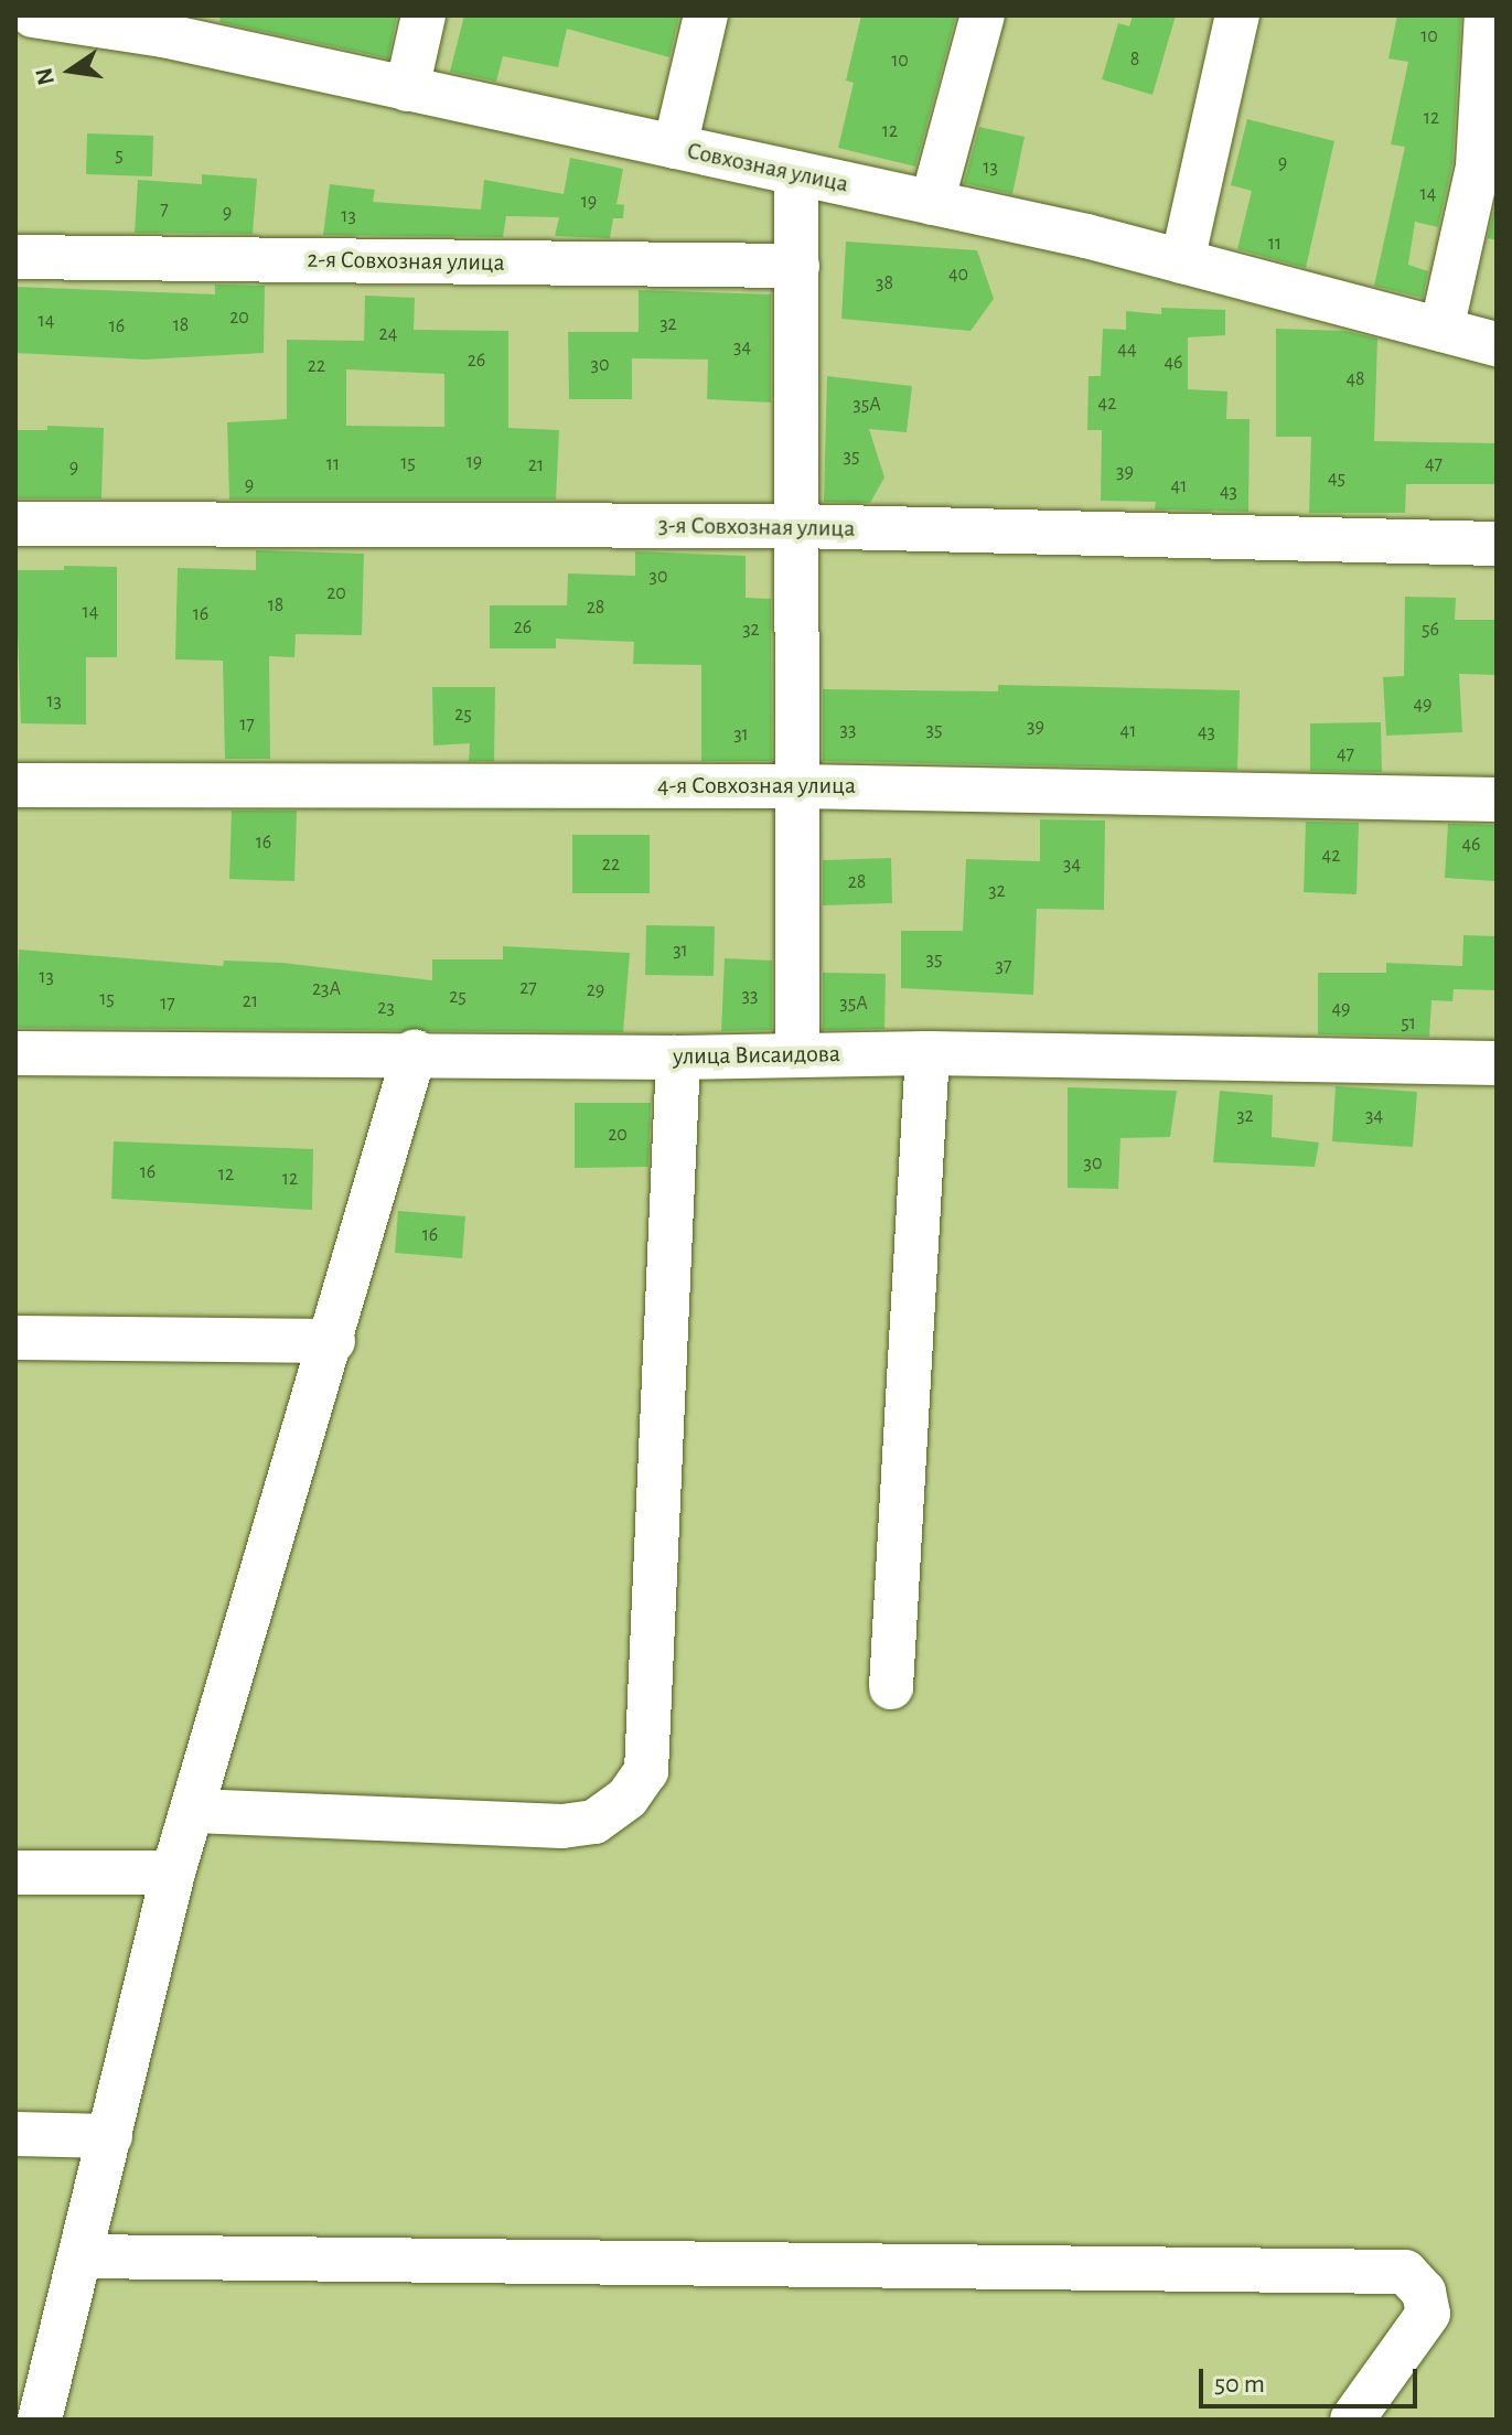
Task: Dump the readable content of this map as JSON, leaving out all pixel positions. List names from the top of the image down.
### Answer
{
  "streets": {
    "street": [
      "Совхозная улица",
      "2-я Совхозная улица",
      "3-я Совхозная улица",
      "4-я Совхозная улица",
      "улица Висаидова"
    ]
  },
  "house_numbers": [
    "10",
    "8",
    "10",
    "12",
    "12",
    "5",
    "9",
    "13",
    "14",
    "19",
    "7",
    "9",
    "13",
    "11",
    "40",
    "38",
    "20",
    "14",
    "32",
    "18",
    "16",
    "24",
    "34",
    "44",
    "26",
    "46",
    "30",
    "22",
    "48",
    "42",
    "35А",
    "35",
    "19",
    "15",
    "11",
    "47",
    "21",
    "9",
    "39",
    "45",
    "9",
    "41",
    "43",
    "30",
    "20",
    "18",
    "28",
    "14",
    "16",
    "26",
    "32",
    "56",
    "13",
    "49",
    "25",
    "17",
    "39",
    "33",
    "35",
    "41",
    "43",
    "31",
    "47",
    "16",
    "46",
    "42",
    "22",
    "34",
    "28",
    "32",
    "31",
    "35",
    "37",
    "13",
    "27",
    "23А",
    "29",
    "33",
    "25",
    "15",
    "21",
    "17",
    "35А",
    "23",
    "49",
    "51",
    "32",
    "34",
    "20",
    "30",
    "16",
    "12",
    "12",
    "16"
  ],
  "scale_bar": "50 m",
  "north": "left"
}
